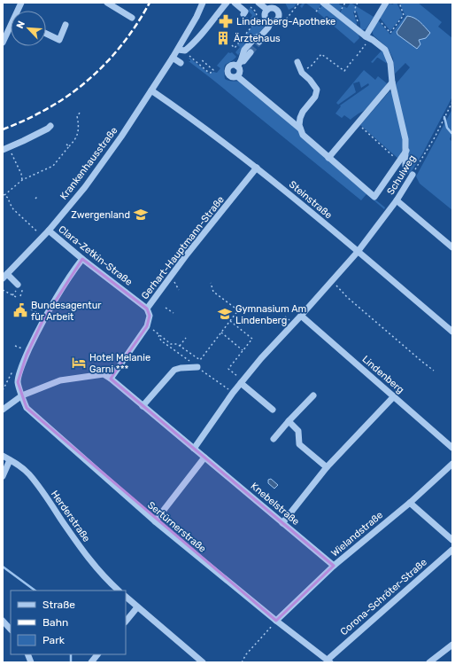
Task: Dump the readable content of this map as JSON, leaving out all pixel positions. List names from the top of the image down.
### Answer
{
  "streets": {
    "street": [
      "Krankenhausstraße",
      "Schulweg",
      "Steinstraße",
      "Gerhart-Hauptmann-Straße",
      "Clara-Zetkin-Straße",
      "Lindenberg",
      "Knebelstraße",
      "Herderstraße",
      "Sertürnerstraße",
      "Wielandstraße",
      "Corona-Schröter-Straße"
    ]
  },
  "crossings": [
    ["Krankenhausstraße", "Steinstraße"],
    ["Krankenhausstraße", "Clara-Zetkin-Straße"],
    ["Schulweg", "Steinstraße"],
    ["Schulweg", "Lindenberg"],
    ["Schulweg", "Knebelstraße"],
    ["Steinstraße", "Gerhart-Hauptmann-Straße"],
    ["Gerhart-Hauptmann-Straße", "Clara-Zetkin-Straße"],
    ["Clara-Zetkin-Straße", "Sertürnerstraße"],
    ["Knebelstraße", "Wielandstraße"],
    ["Sertürnerstraße", "Wielandstraße"],
    ["Sertürnerstraße", "Corona-Schröter-Straße"]
  ],
  "places": {
    "pharmacy": ["Lindenberg-Apotheke"],
    "building": ["Ärztehaus"],
    "school or university": ["Zwergenland", "Gymnasium Am Lindenberg"],
    "public building": ["Bundesagentur für Arbeit"],
    "hotel": ["Hotel Melanie Garni ***"]
  },
  "legend": ["Straße", "Bahn", "Park"],
  "north": "top left"
}
